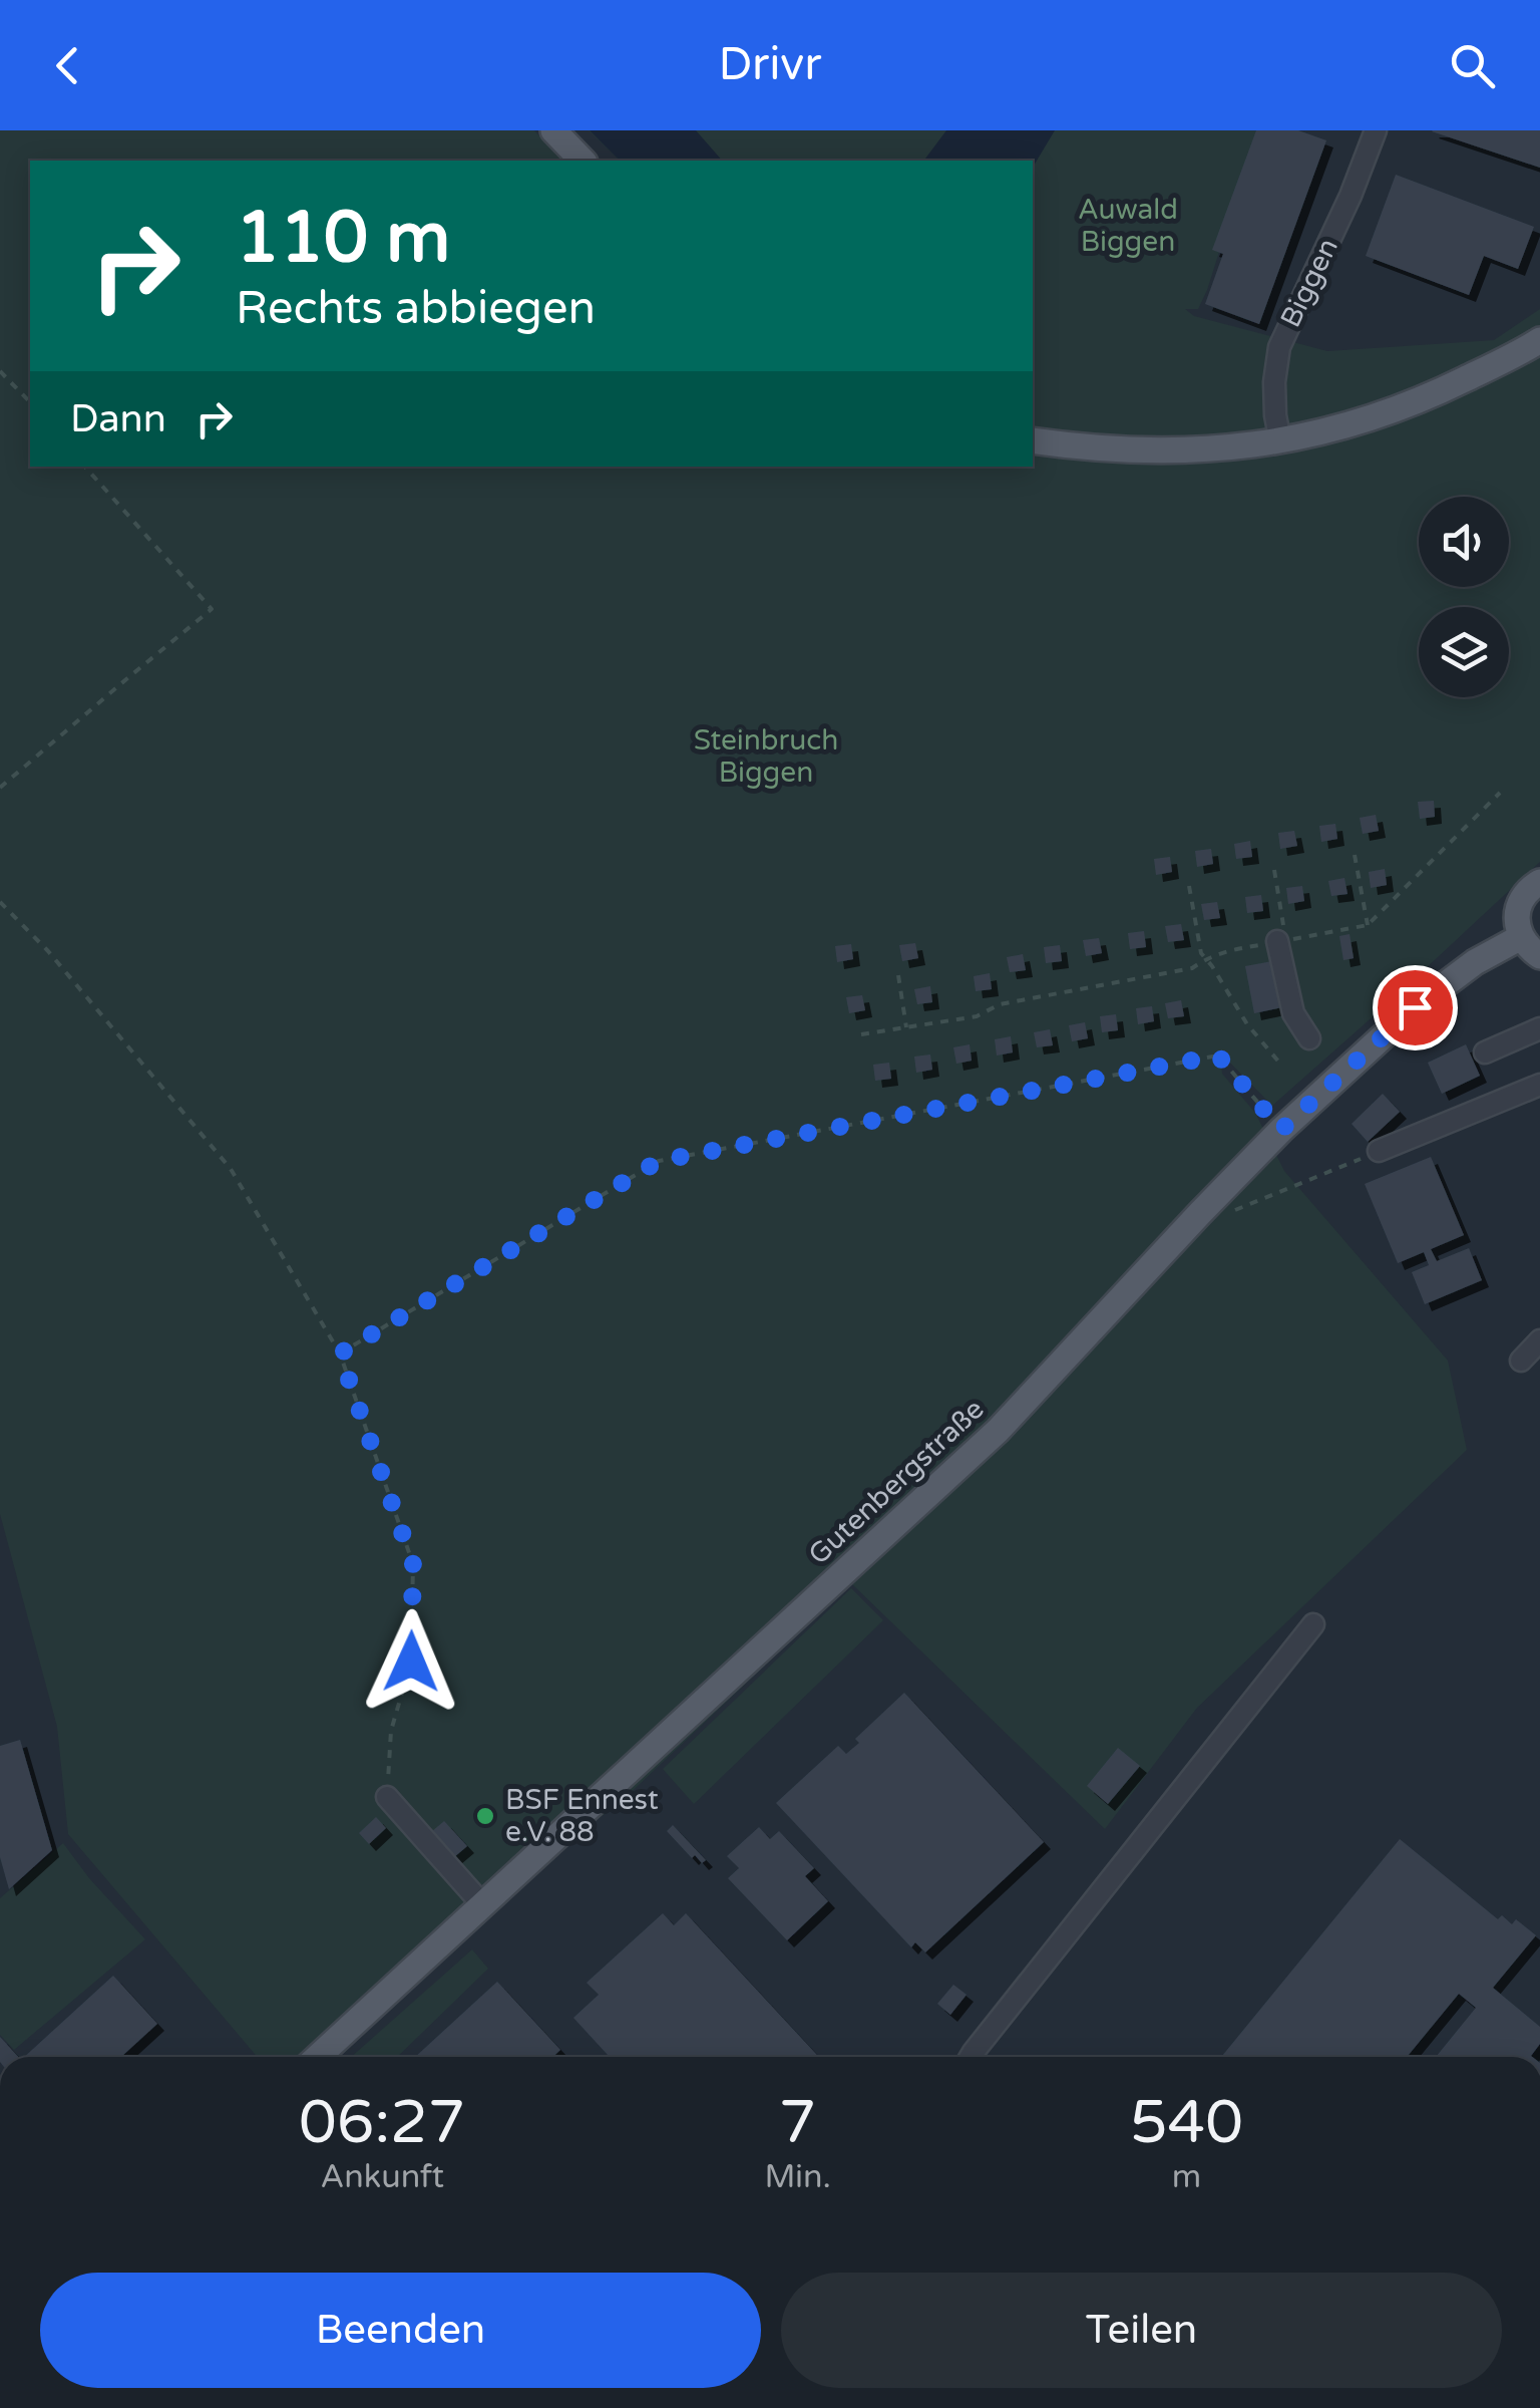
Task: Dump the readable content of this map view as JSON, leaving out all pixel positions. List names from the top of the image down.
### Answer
{
  "streets": {
    "main road": ["Gutenbergstraße"],
    "street": ["Biggen"]
  },
  "parks": ["Auwald Biggen", "Steinbruch Biggen"],
  "places": ["BSF Ennest e.V. 88"],
  "page": {
    "header": "Drivr",
    "turn": ["110 m", "Rechts abbiegen"],
    "then": "Dann",
    "eta": [
      "06:27",
      "Ankunft",
      "7",
      "Min.",
      "540",
      "m"
    ],
    "buttons": ["Beenden", "Teilen"]
  }
}
